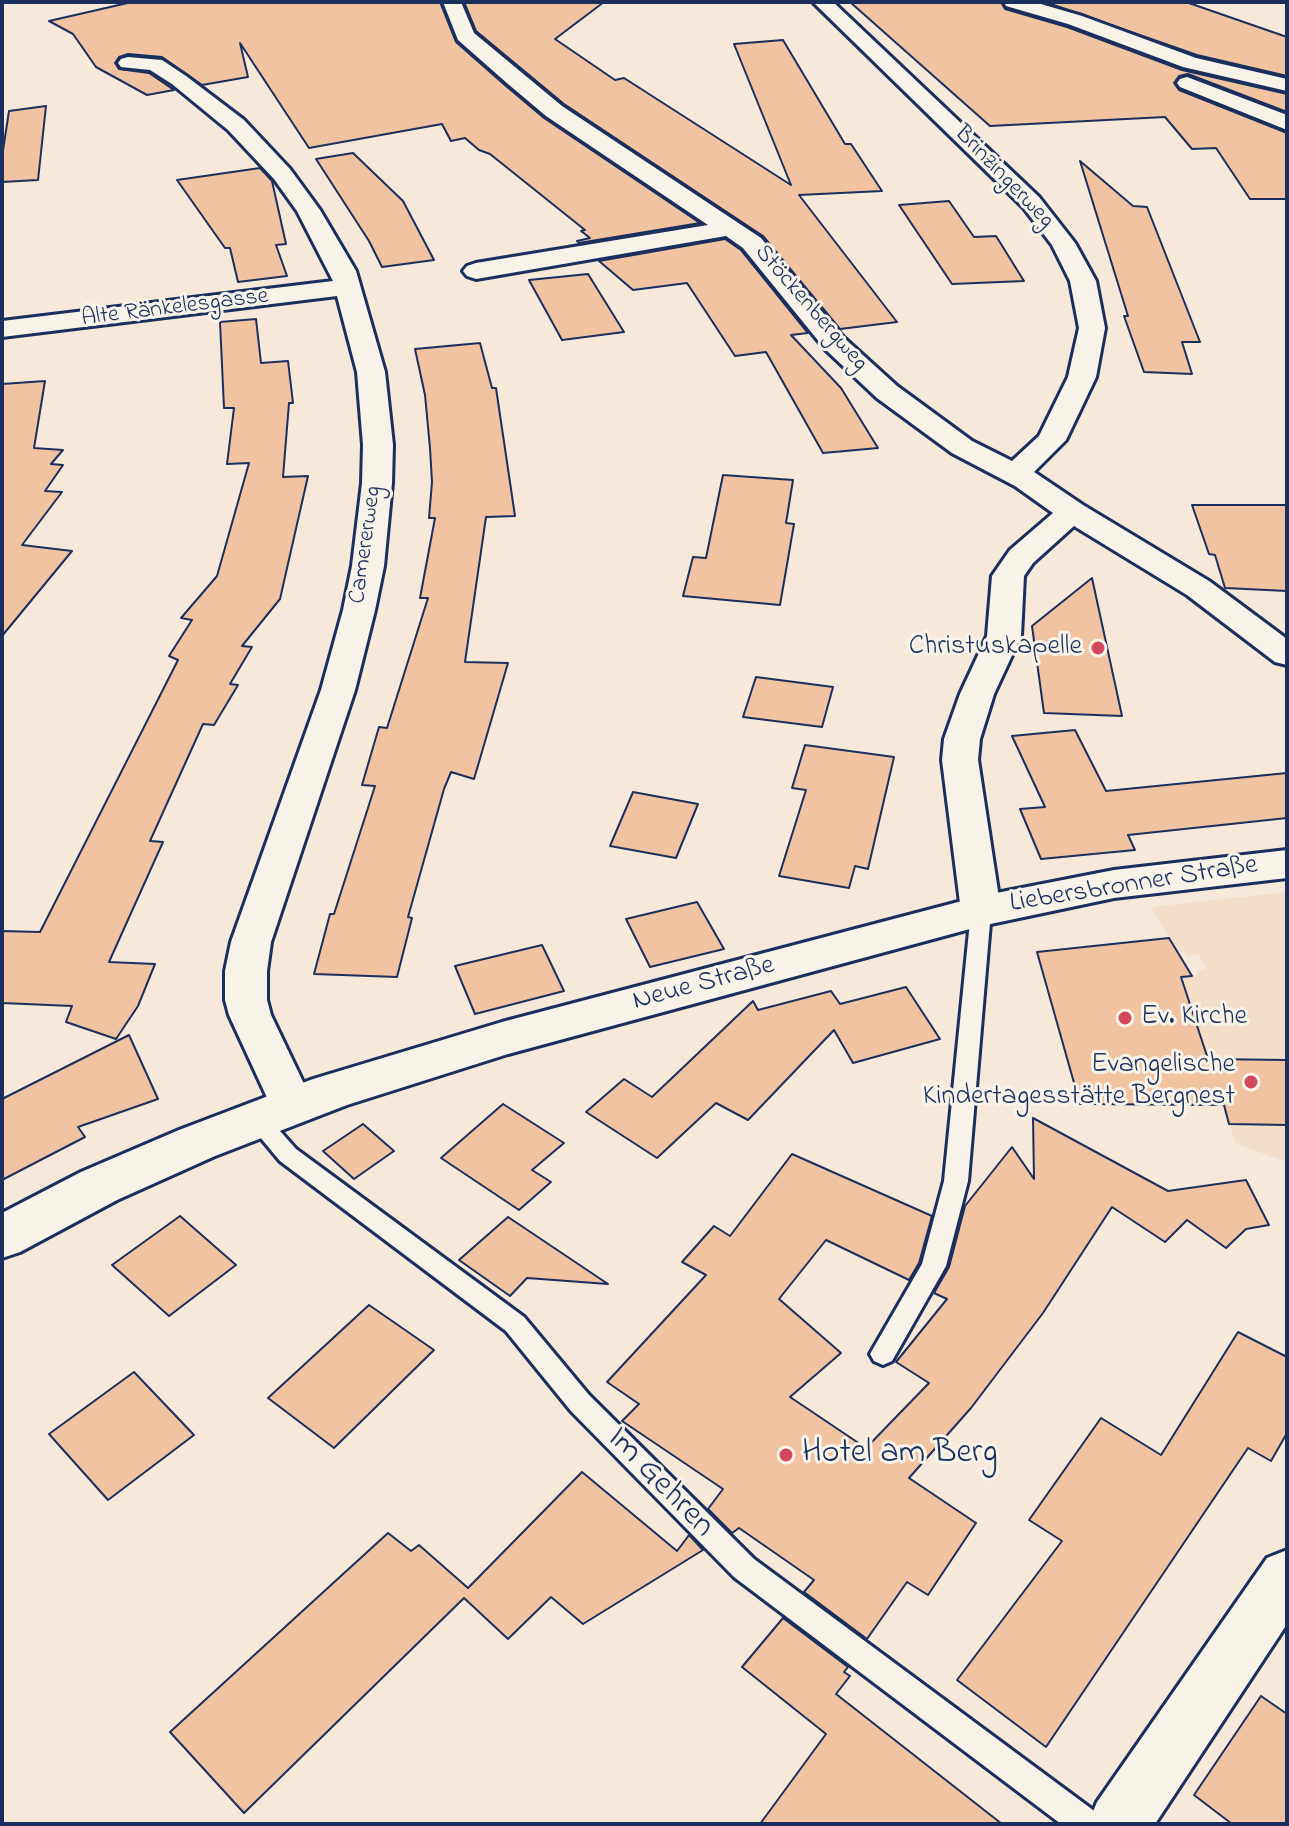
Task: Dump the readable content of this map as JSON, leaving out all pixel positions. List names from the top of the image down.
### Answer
{
  "streets": {
    "street": [
      "Brinzingerweg",
      "Alte Ränkelesgasse",
      "Stöckenbergweg",
      "Camererweg",
      "Liebersbronner Straße",
      "Neue Straße"
    ],
    "lane": ["Im Gehren"]
  },
  "crossings": [
    ["Brinzingerweg", "Stöckenbergweg"],
    ["Alte Ränkelesgasse", "Camererweg"],
    ["Camererweg", "Neue Straße"],
    ["Camererweg", "Im Gehren"],
    ["Liebersbronner Straße", "Neue Straße"],
    ["Neue Straße", "Im Gehren"]
  ],
  "places": [
    "Christuskapelle",
    "Ev. Kirche",
    "Evangelische Kindertagesstätte Bergnest",
    "Hotel am Berg"
  ]
}
